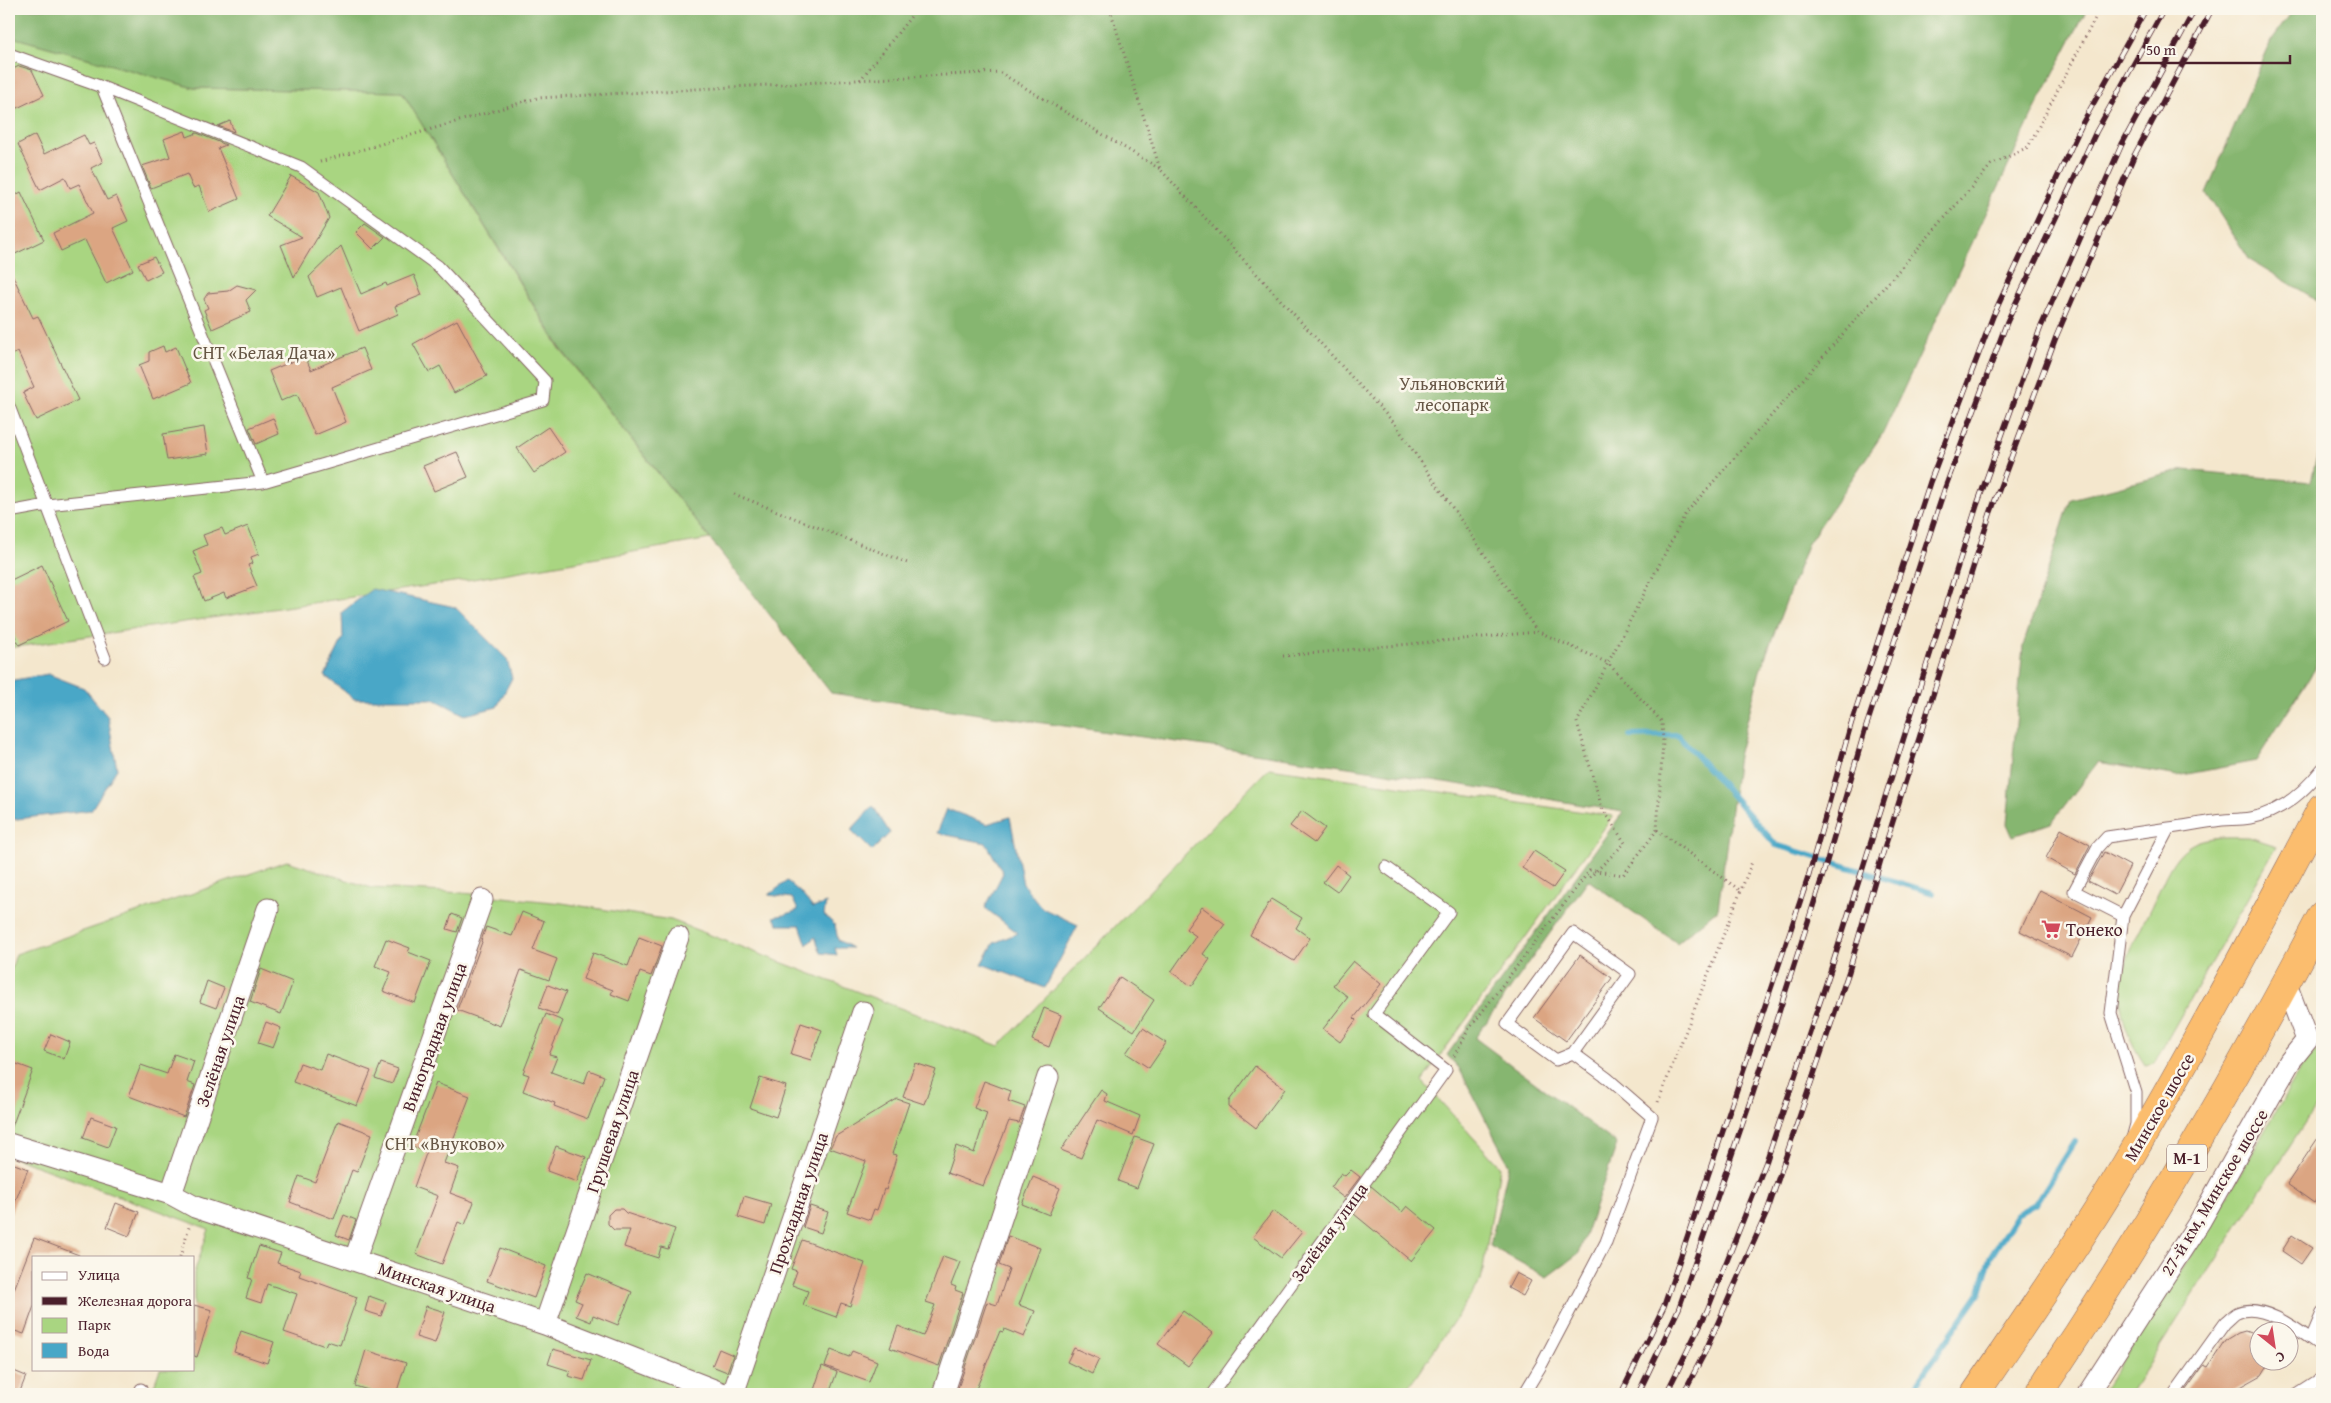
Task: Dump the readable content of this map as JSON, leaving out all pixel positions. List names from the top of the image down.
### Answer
{
  "streets": {
    "highway": ["Минское шоссе", "М-1"],
    "street": [
      "Виноградная улица",
      "Зелёная улица",
      "Грушевая улица",
      "27-й км, Минское шоссе",
      "Прохладная улица",
      "Минская улица"
    ]
  },
  "crossings": [
    ["Виноградная улица", "Минская улица"],
    ["Зелёная улица", "Минская улица"],
    ["Грушевая улица", "Минская улица"],
    ["М-1", "27-й км, Минское шоссе"]
  ],
  "parks": ["СНТ «Белая Дача»", "Ульяновский лесопарк", "СНТ «Внуково»"],
  "places": {
    "supermarket": ["Тонеко"]
  },
  "legend": [
    "Улица",
    "Железная дорога",
    "Парк",
    "Вода"
  ],
  "scale_bar": "50 m",
  "north": "bottom right"
}
